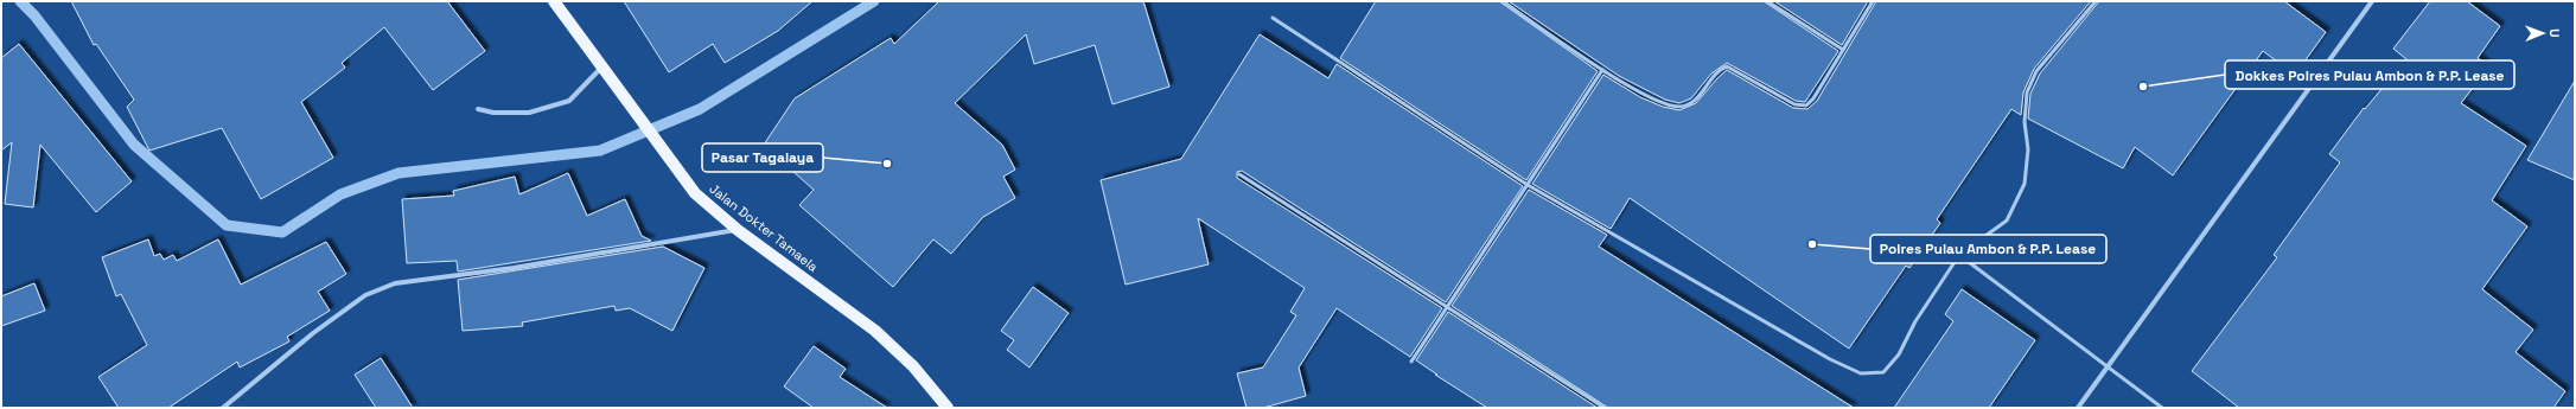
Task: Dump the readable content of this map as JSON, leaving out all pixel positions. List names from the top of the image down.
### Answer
{
  "streets": {
    "main road": ["Jalan Dokter Tamaela"]
  },
  "places": ["Dokkes Polres Pulau Ambon & P.P. Lease", "Pasar Tagalaya", "Polres Pulau Ambon & P.P. Lease"],
  "north": "right"
}
